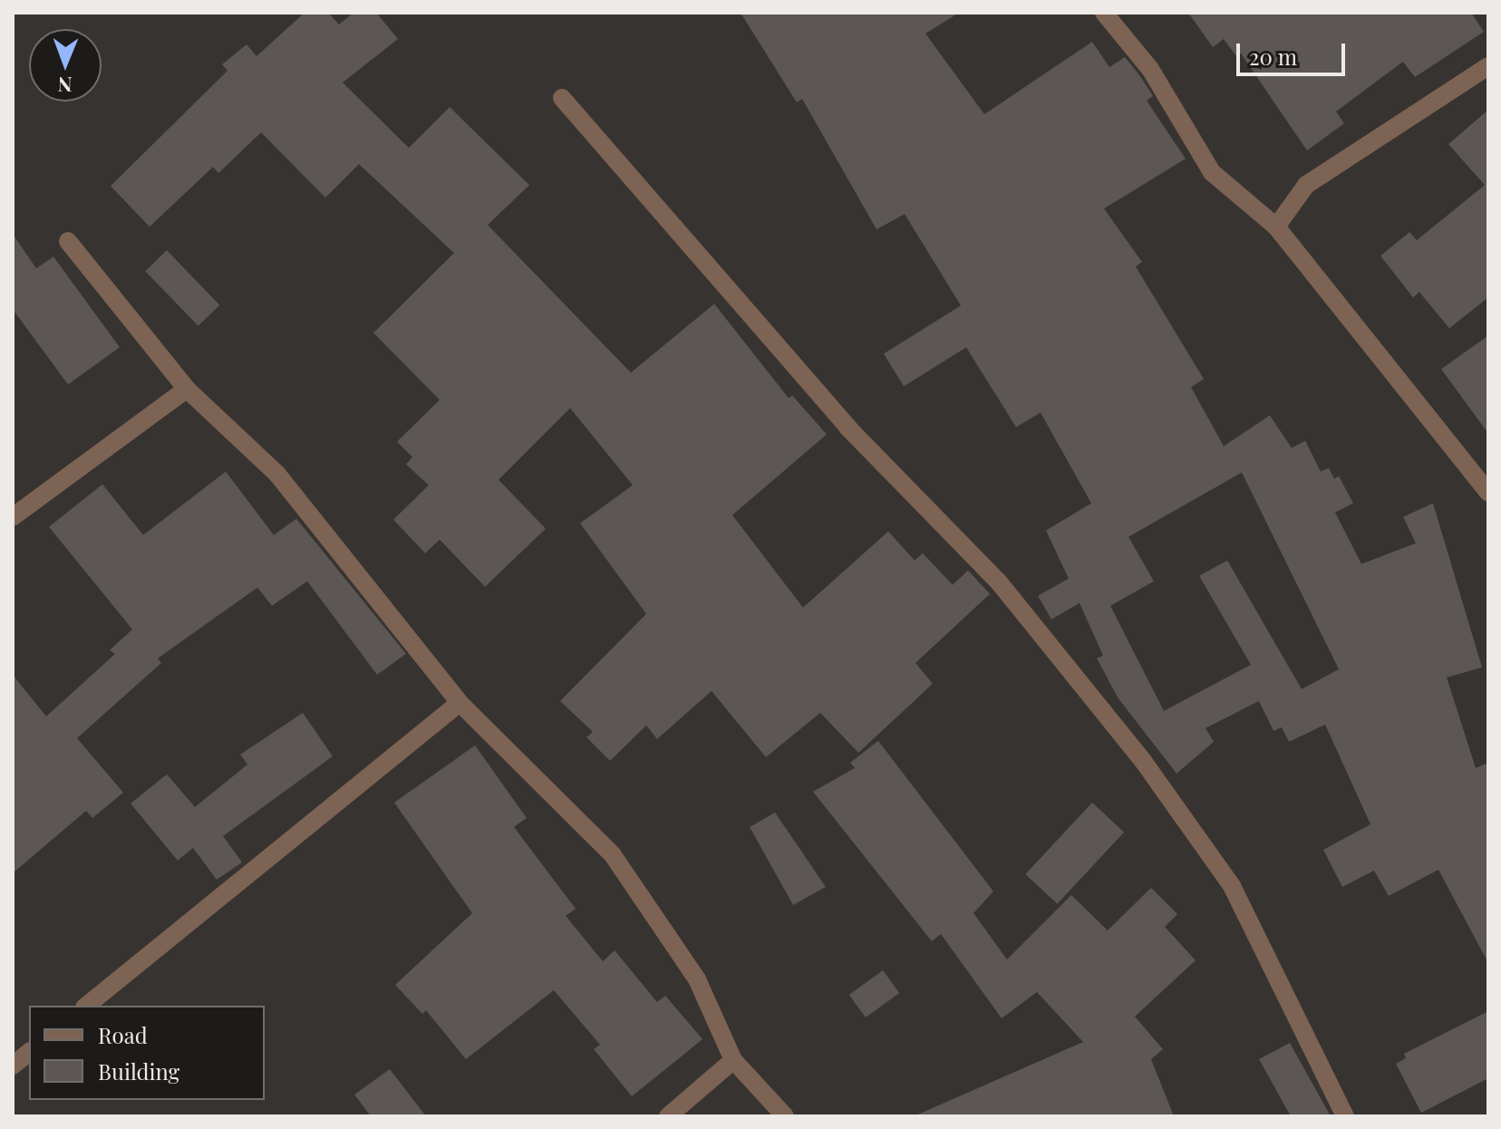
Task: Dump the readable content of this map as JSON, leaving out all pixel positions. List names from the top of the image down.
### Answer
{
  "legend": ["Road", "Building"],
  "scale_bar": "20 m",
  "north": "bottom"
}
